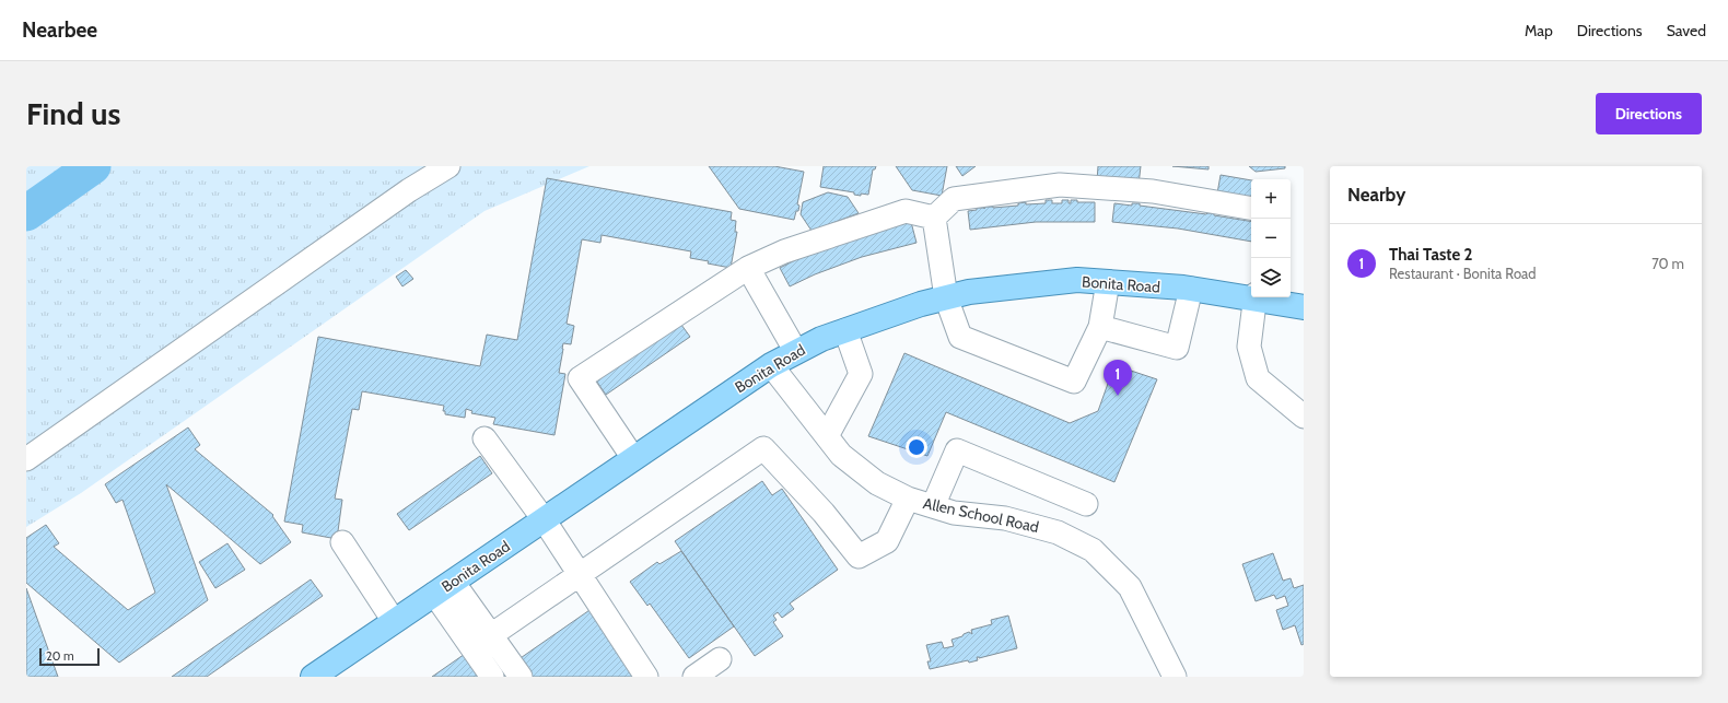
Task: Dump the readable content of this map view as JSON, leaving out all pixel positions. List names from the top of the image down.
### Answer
{
  "streets": {
    "main road": ["Bonita Road"],
    "street": ["Allen School Road"]
  },
  "crossings": [
    ["Bonita Road", "Allen School Road"]
  ],
  "scale_bar": "20 m",
  "page": {
    "header": "Nearbee",
    "nav": ["Map", "Directions", "Saved"],
    "buttons": "Directions",
    "title": "Find us",
    "heading": "Nearby",
    "map_buttons": ["+", "−"],
    "list": [
      {
        "mark": "1",
        "name": "Thai Taste 2",
        "note": "Restaurant · Bonita Road",
        "value": "70 m"
      }
    ],
    "pins": "1",
    "scale": "20 m"
  }
}
